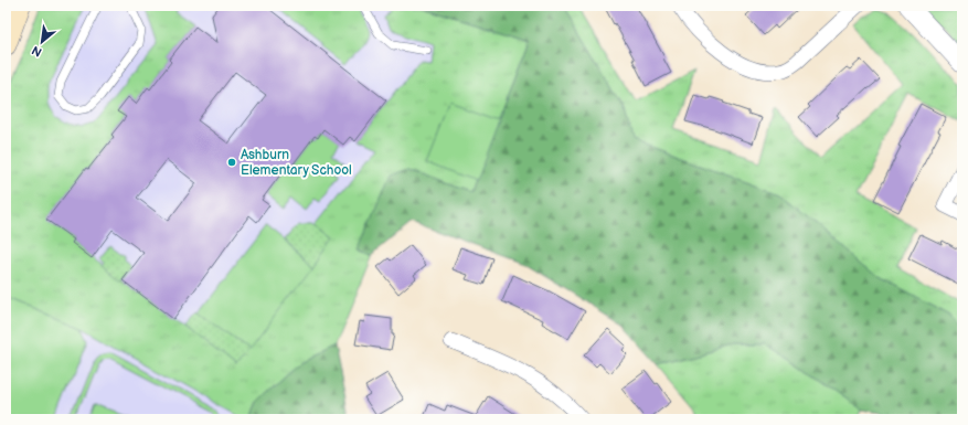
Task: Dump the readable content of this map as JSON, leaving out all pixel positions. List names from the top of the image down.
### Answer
{
  "places": ["Ashburn Elementary School"],
  "north": "bottom left"
}
